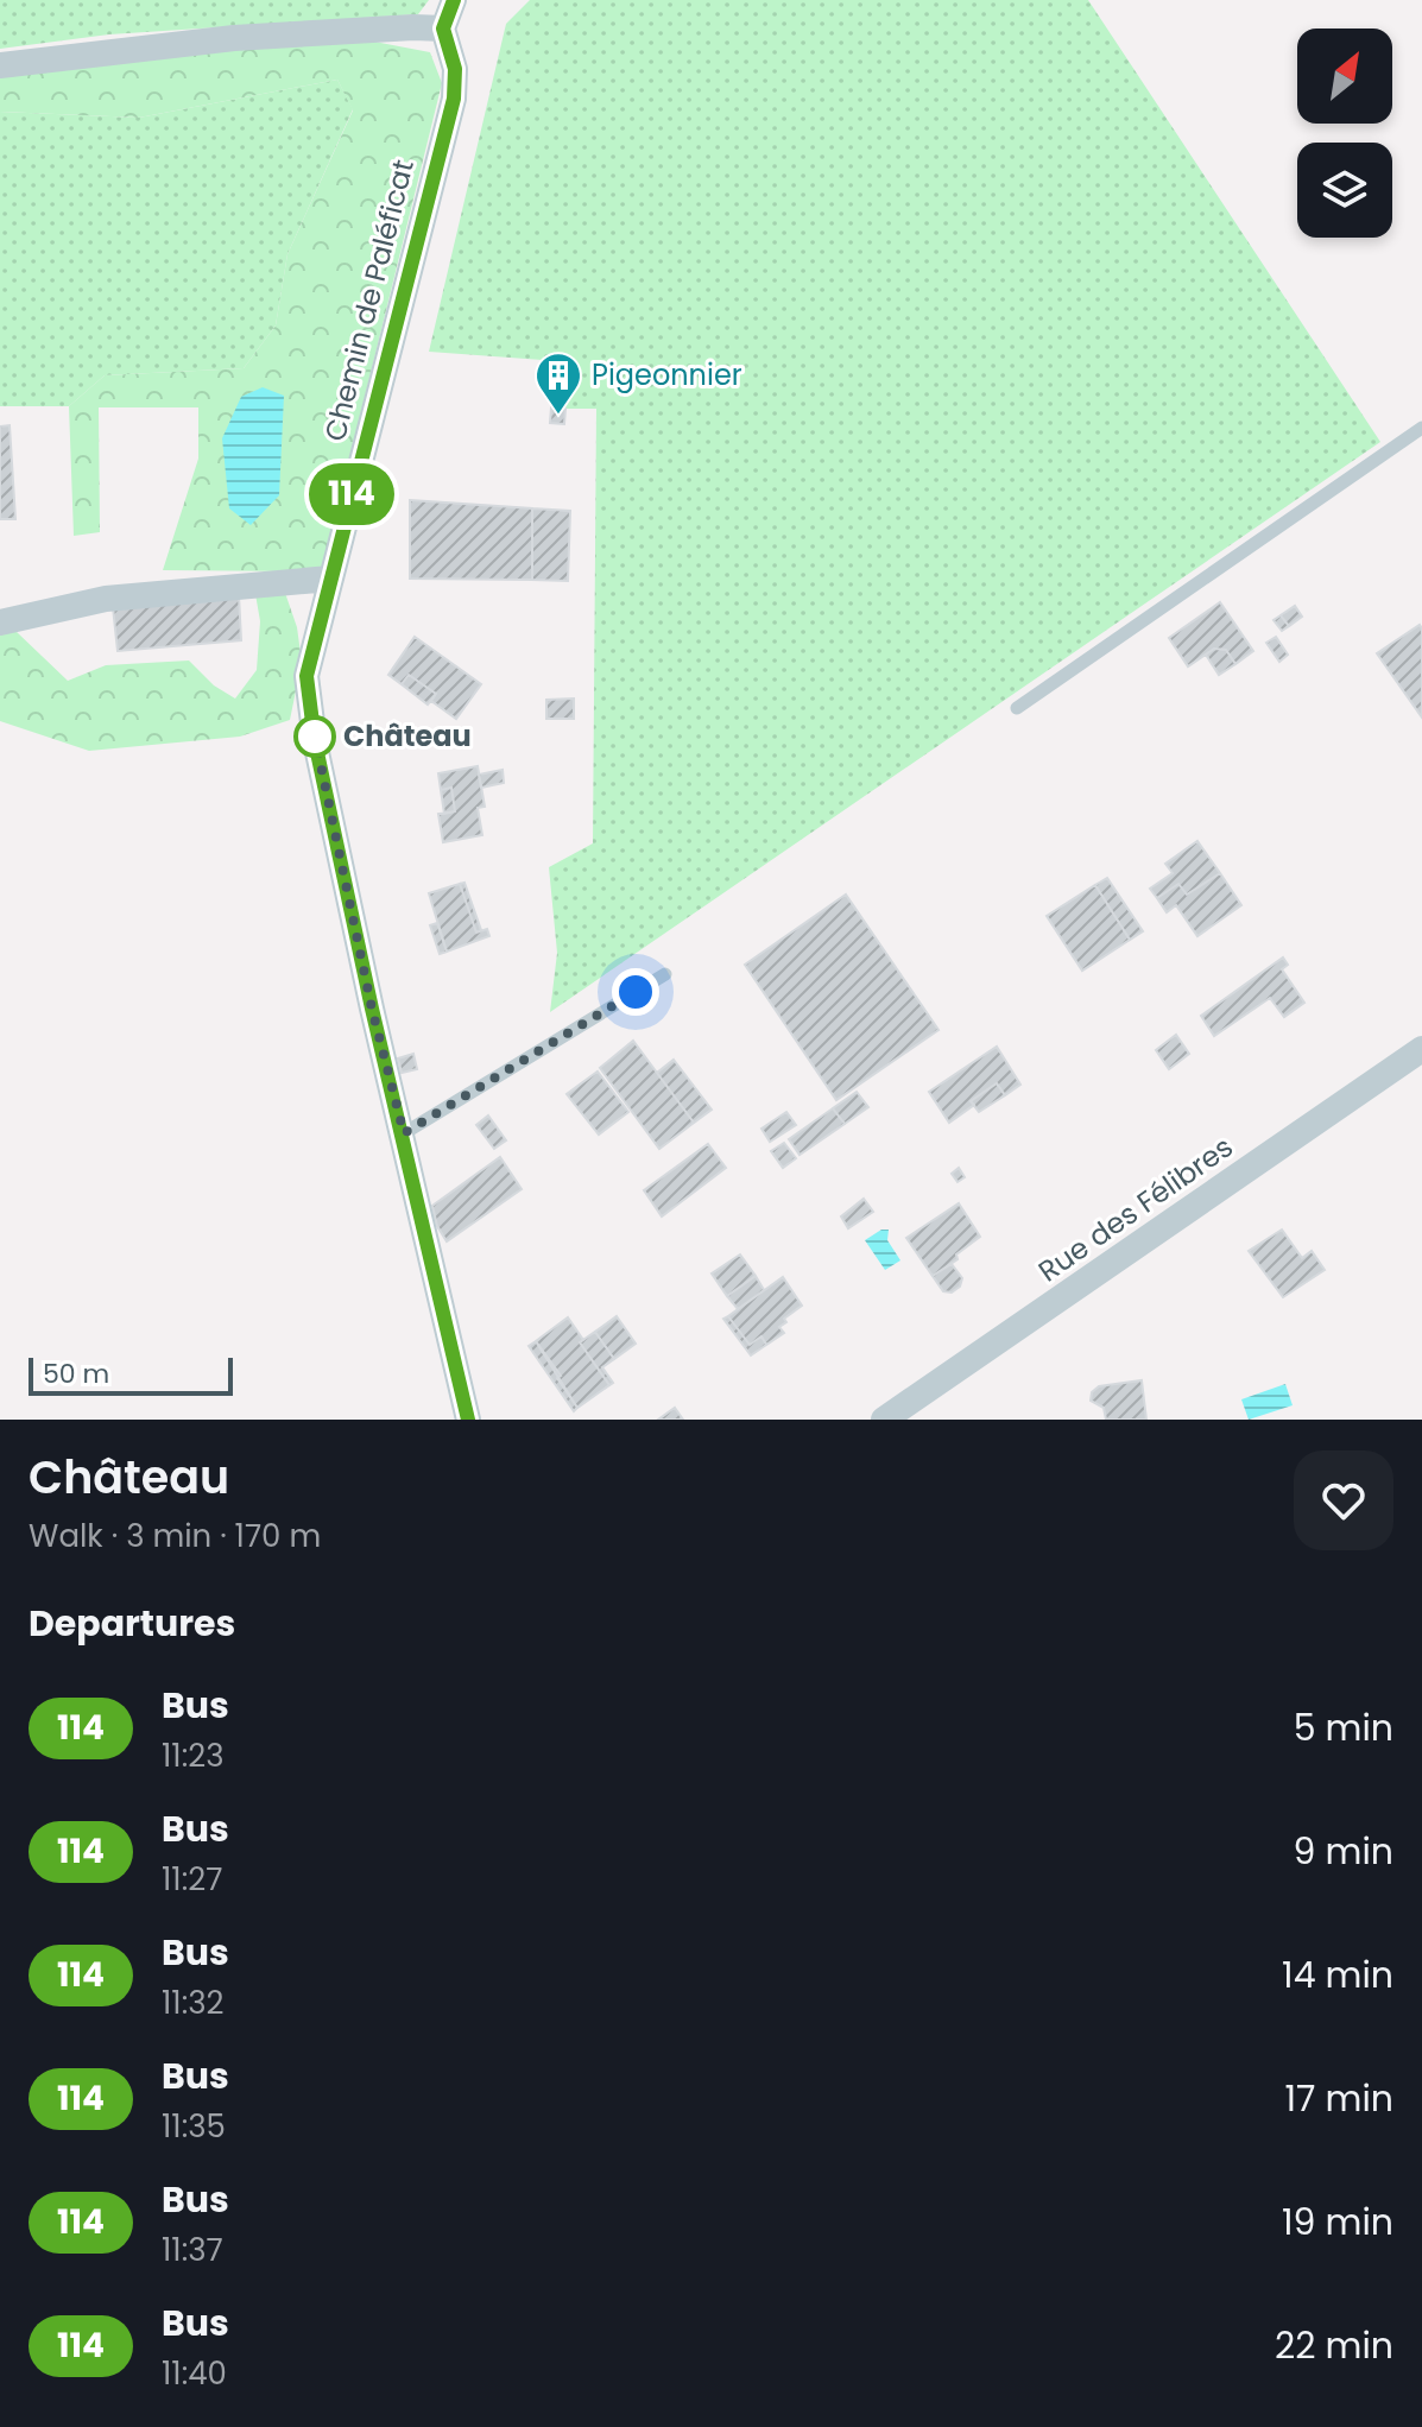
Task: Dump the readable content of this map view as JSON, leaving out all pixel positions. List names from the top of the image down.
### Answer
{
  "streets": {
    "street": ["Chemin de Paléficat", "Rue des Félibres"]
  },
  "places": {
    "building": ["Pigeonnier"],
    "other": ["Château"]
  },
  "lines": ["bus line 114"],
  "scale_bar": "50 m",
  "north": "top right",
  "page": {
    "on_map": "114",
    "scale": "50 m",
    "heading": [
      ["Château", "Walk · 3 min · 170 m"],
      "Departures"
    ],
    "list": [
      {
        "mark": "114",
        "name": "Bus",
        "note": "11:23",
        "value": "5 min"
      },
      {
        "mark": "114",
        "name": "Bus",
        "note": "11:27",
        "value": "9 min"
      },
      {
        "mark": "114",
        "name": "Bus",
        "note": "11:32",
        "value": "14 min"
      },
      {
        "mark": "114",
        "name": "Bus",
        "note": "11:35",
        "value": "17 min"
      },
      {
        "mark": "114",
        "name": "Bus",
        "note": "11:37",
        "value": "19 min"
      },
      {
        "mark": "114",
        "name": "Bus",
        "note": "11:40",
        "value": "22 min"
      }
    ]
  }
}
